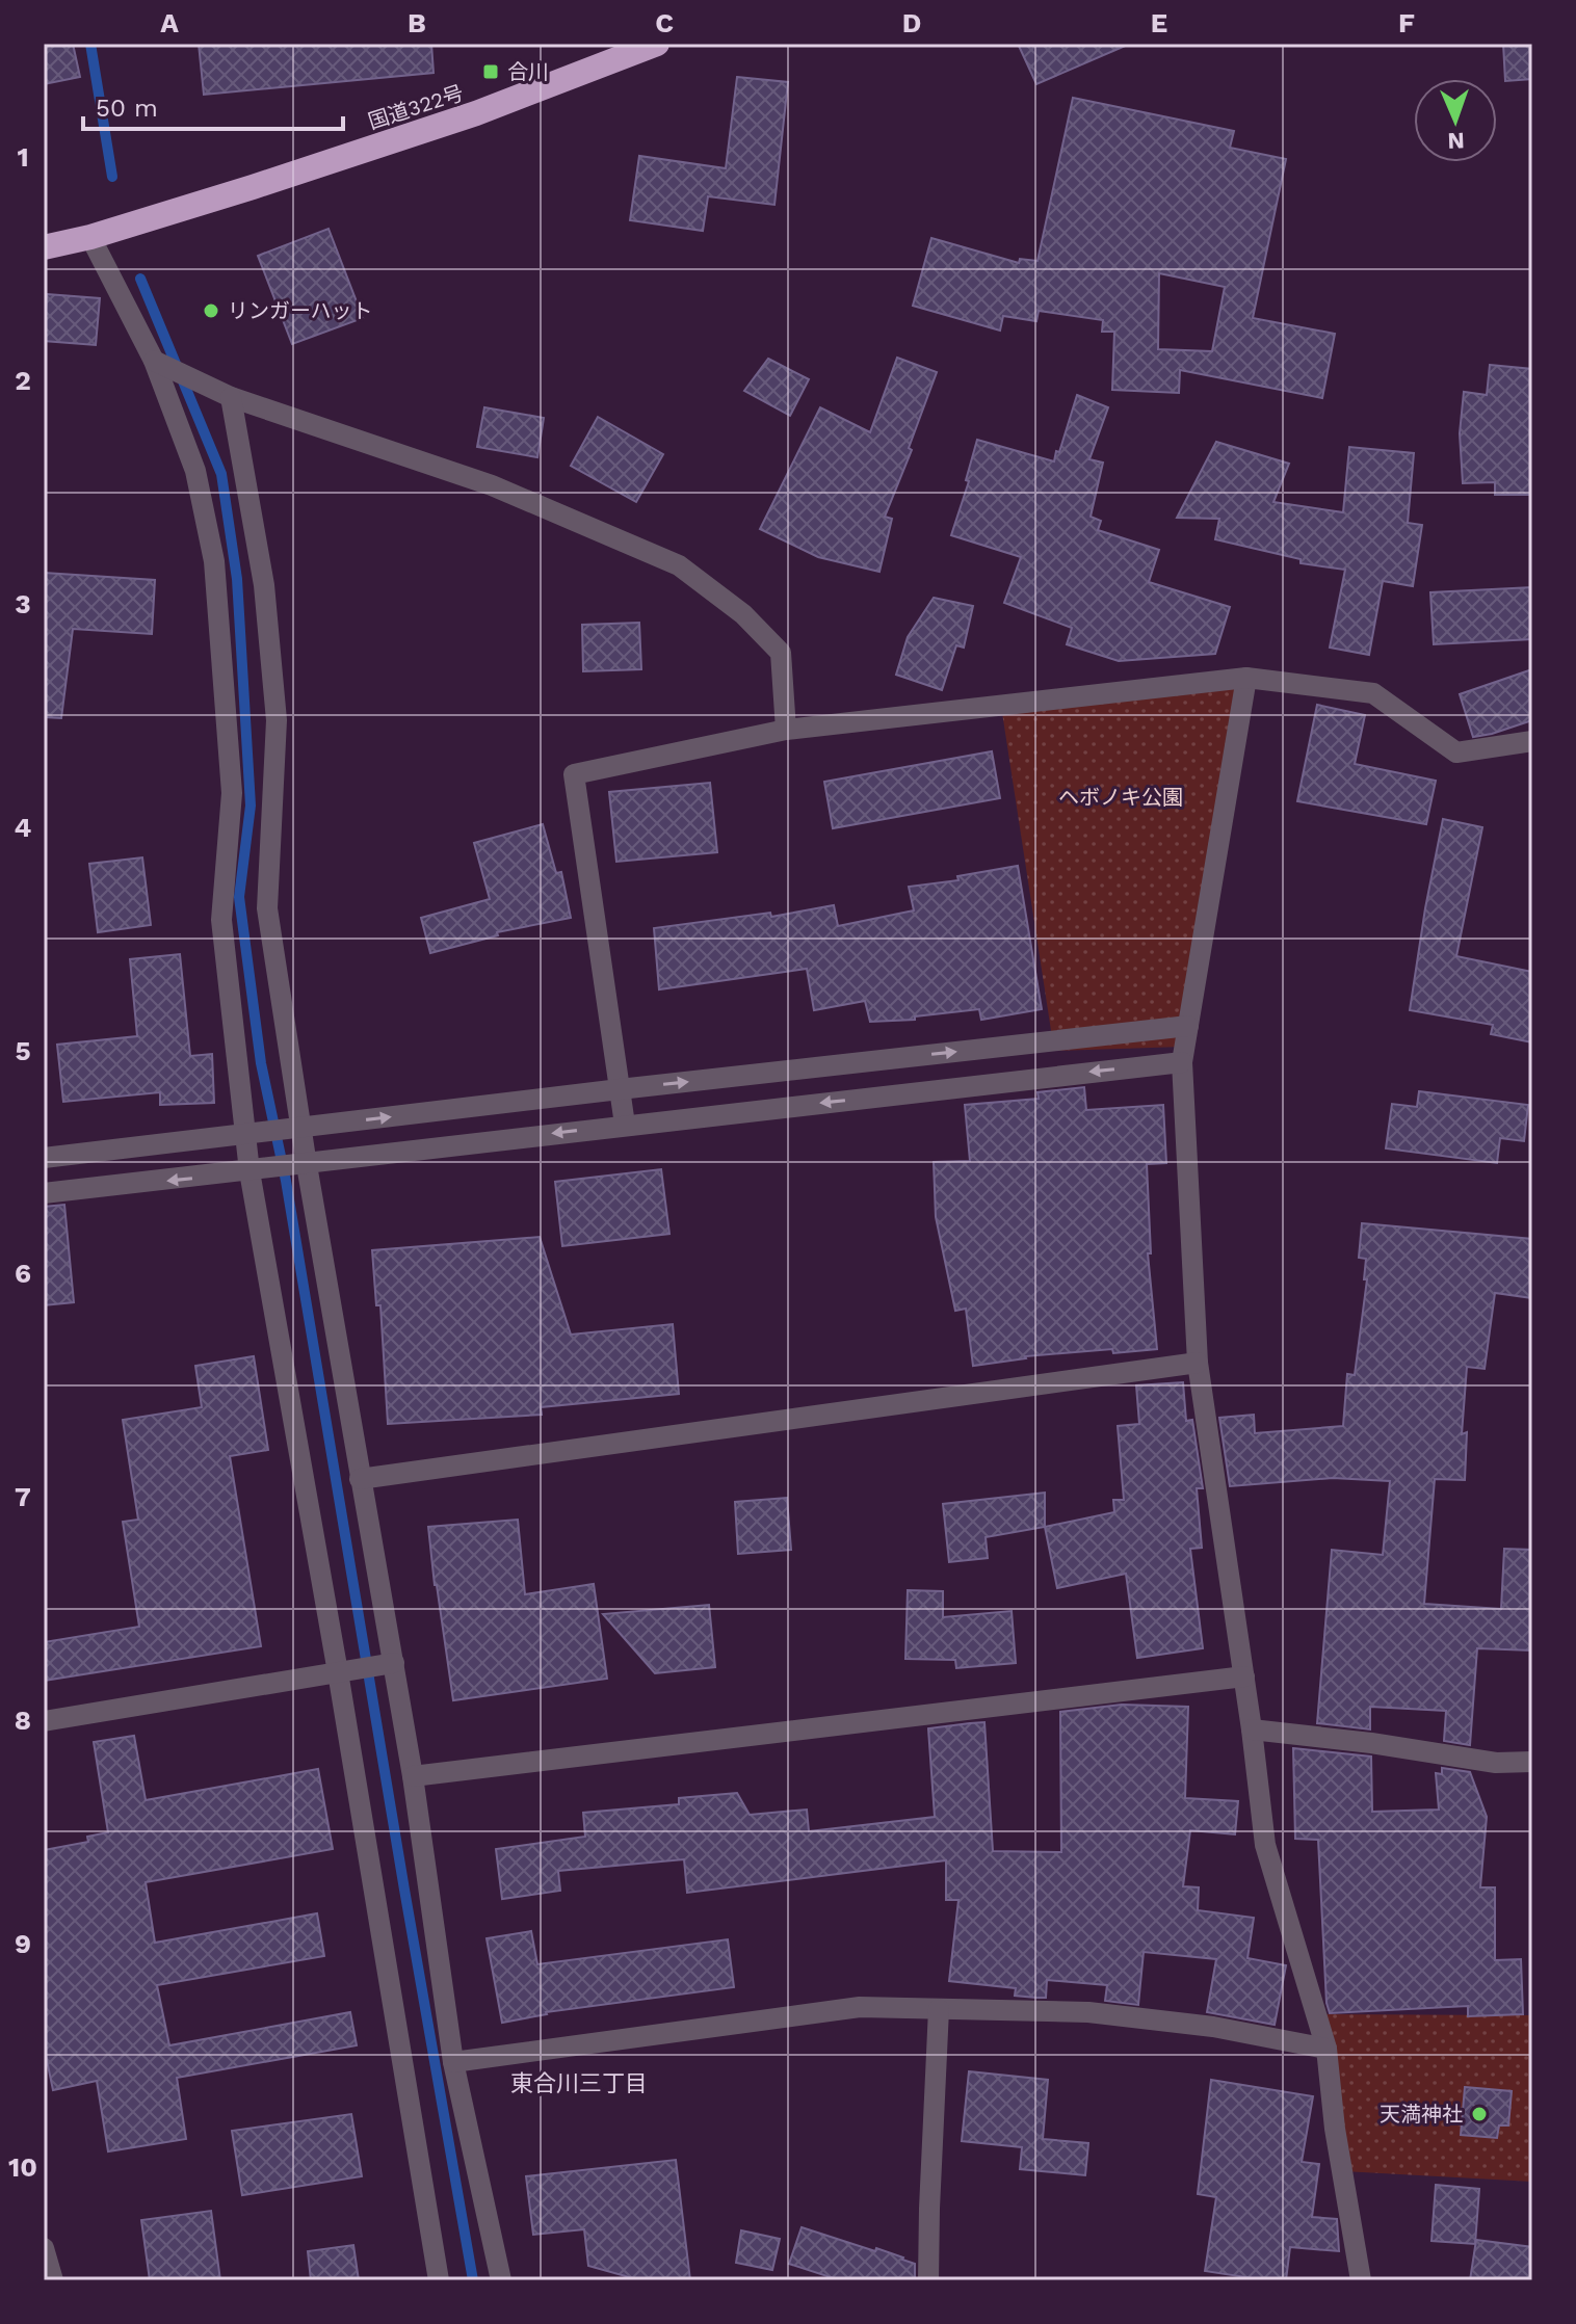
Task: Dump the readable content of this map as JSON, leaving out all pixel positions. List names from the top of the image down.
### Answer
{
  "streets": {
    "highway": ["国道322号"]
  },
  "districts": ["東合川三丁目"],
  "parks": ["ヘボノキ公園"],
  "places": {
    "transit": ["合川"],
    "other": ["リンガーハット", "天満神社"]
  },
  "scale_bar": "50 m",
  "north": "bottom",
  "grid": {
    "columns": [
      "A",
      "B",
      "C",
      "D",
      "E",
      "F"
    ],
    "rows": [
      "1",
      "2",
      "3",
      "4",
      "5",
      "6",
      "7",
      "8",
      "9",
      "10"
    ]
  }
}
